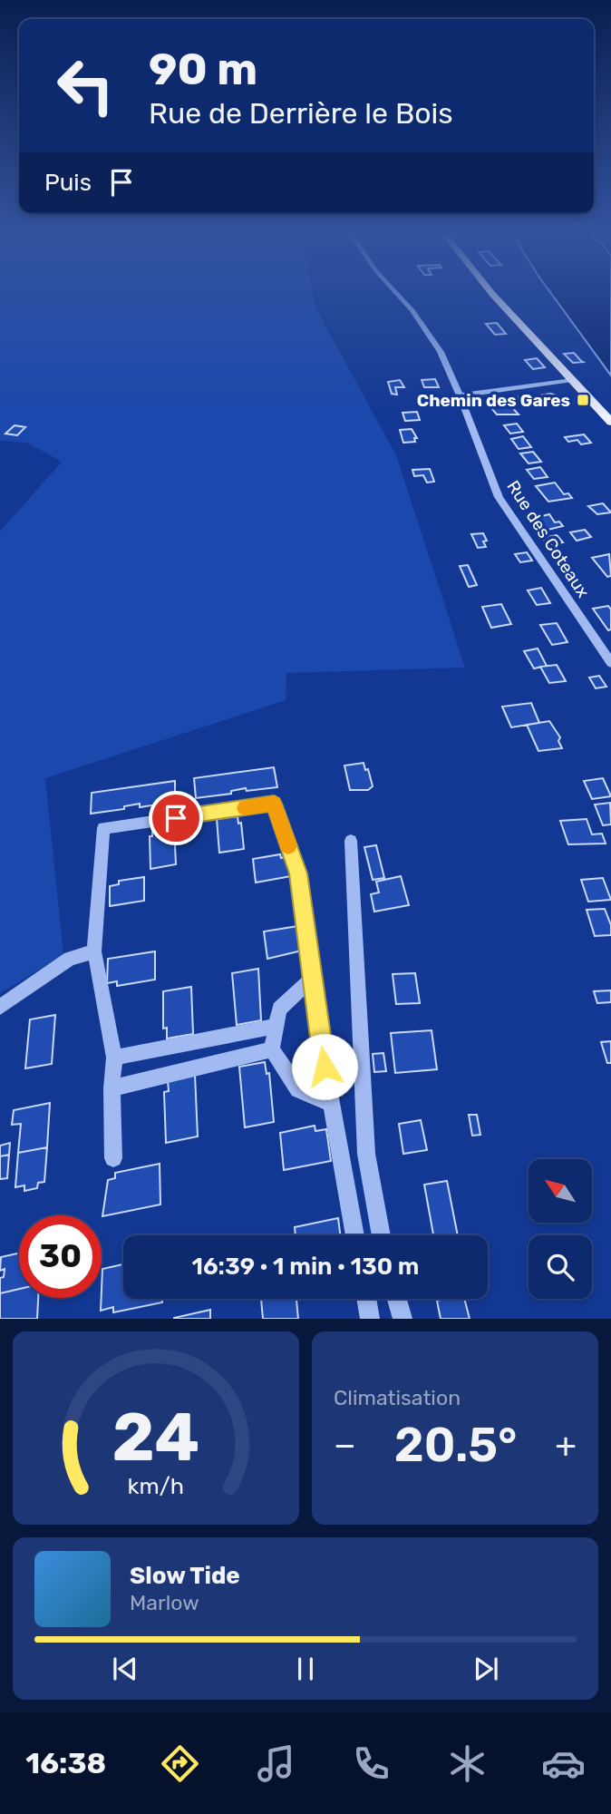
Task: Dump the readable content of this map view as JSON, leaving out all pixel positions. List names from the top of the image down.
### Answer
{
  "streets": {
    "street": ["Rue des Coteaux"]
  },
  "places": {
    "transit": ["Chemin des Gares"]
  },
  "north": "top left",
  "page": {
    "turn": ["90 m", "Rue de Derrière le Bois"],
    "then": "Puis",
    "limit": "30",
    "trip": "16:39 · 1 min · 130 m",
    "tile": "Climatisation",
    "heat": ["−", "20.5°", "+"],
    "song": ["Slow Tide", "Marlow"],
    "tabs": "16:38",
    "gauge": ["24", "km/h"]
  }
}
